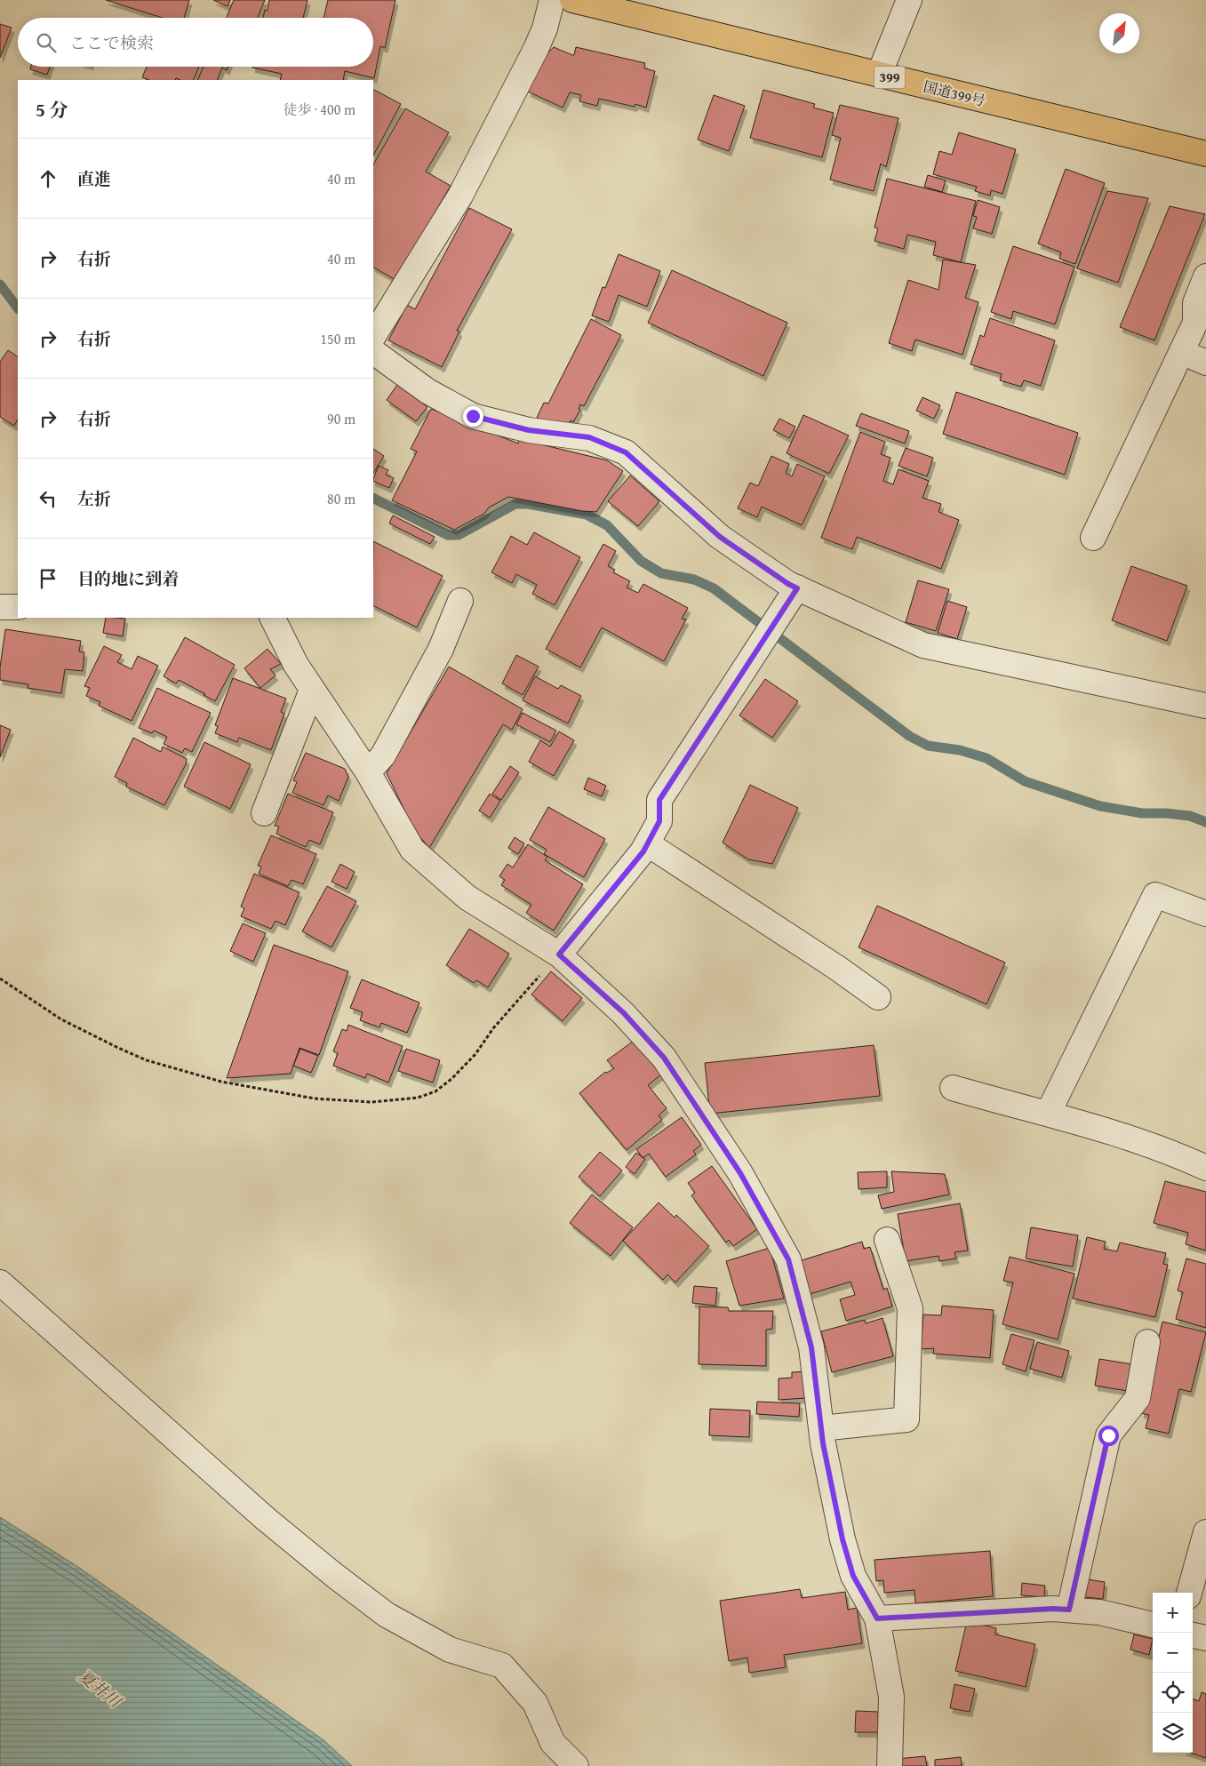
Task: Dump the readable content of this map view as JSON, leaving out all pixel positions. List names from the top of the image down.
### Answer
{
  "streets": {
    "highway": ["399", "国道399号"]
  },
  "water": ["夏井川"],
  "north": "top right",
  "page": {
    "search": "ここで検索",
    "heading": ["5 分", "徒歩 · 400 m"],
    "list": [
      ["直進", "40 m"],
      ["右折", "40 m"],
      ["右折", "150 m"],
      ["右折", "90 m"],
      ["左折", "80 m"],
      "目的地に到着"
    ],
    "map_buttons": ["+", "−"]
  }
}
